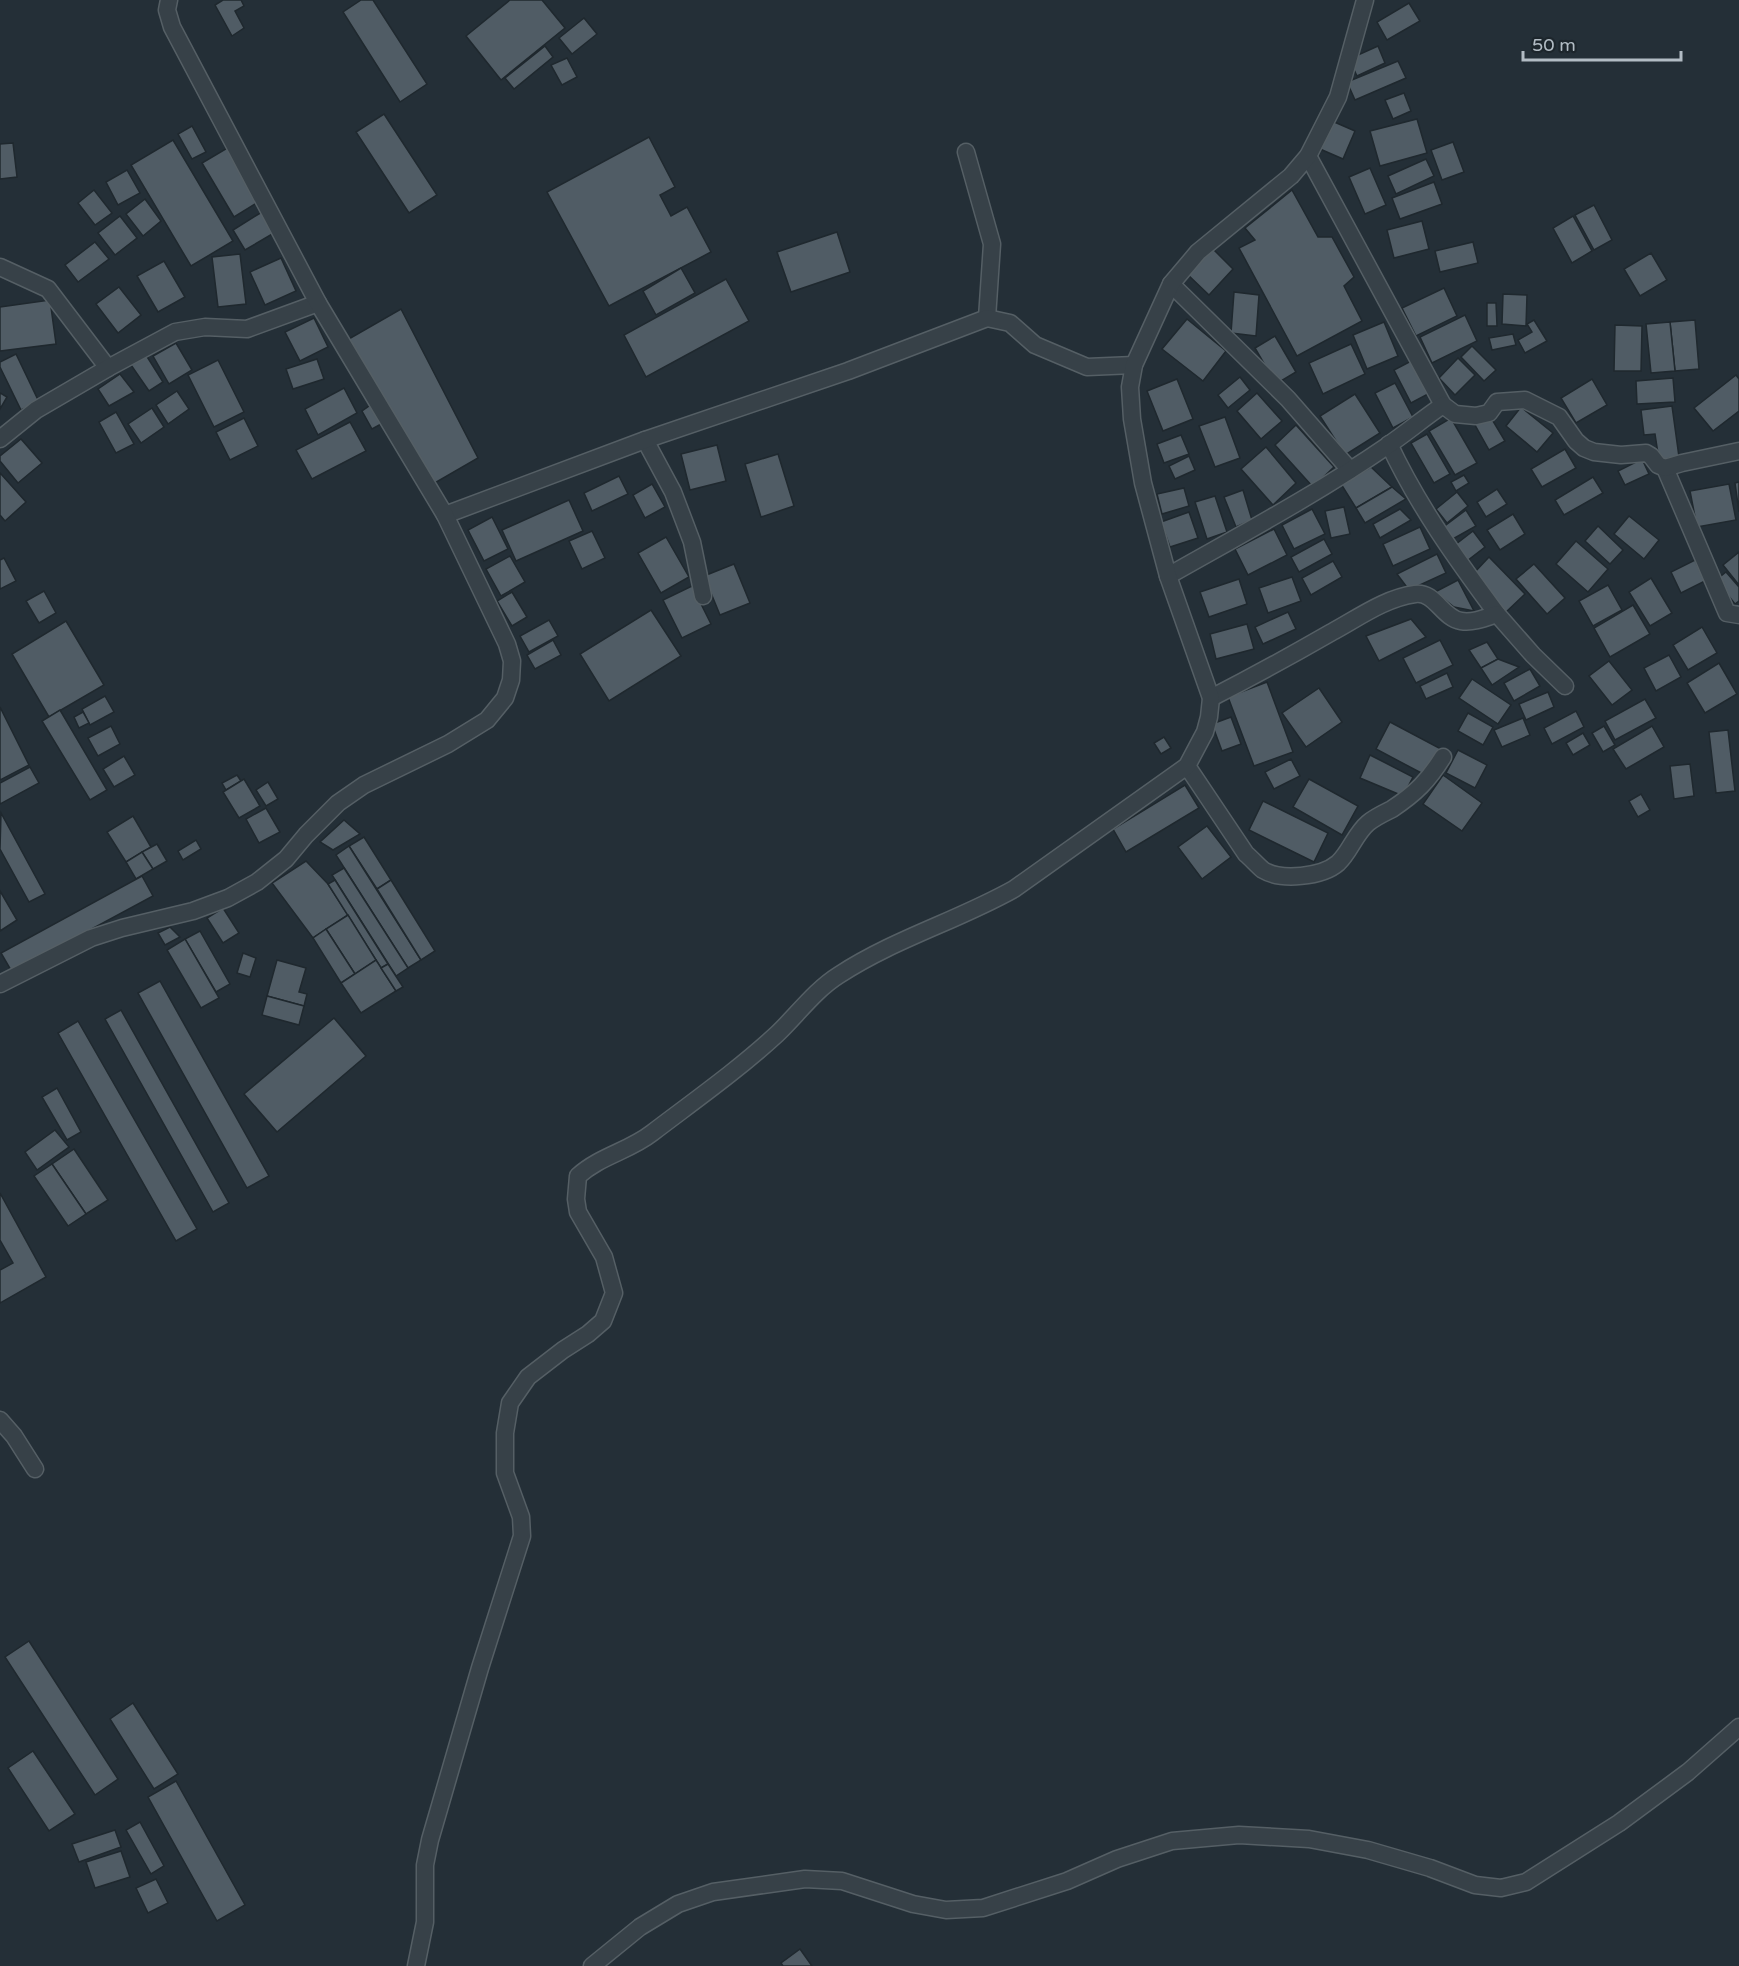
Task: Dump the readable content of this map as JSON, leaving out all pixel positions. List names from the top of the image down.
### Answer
{
  "scale_bar": "50 m"
}
